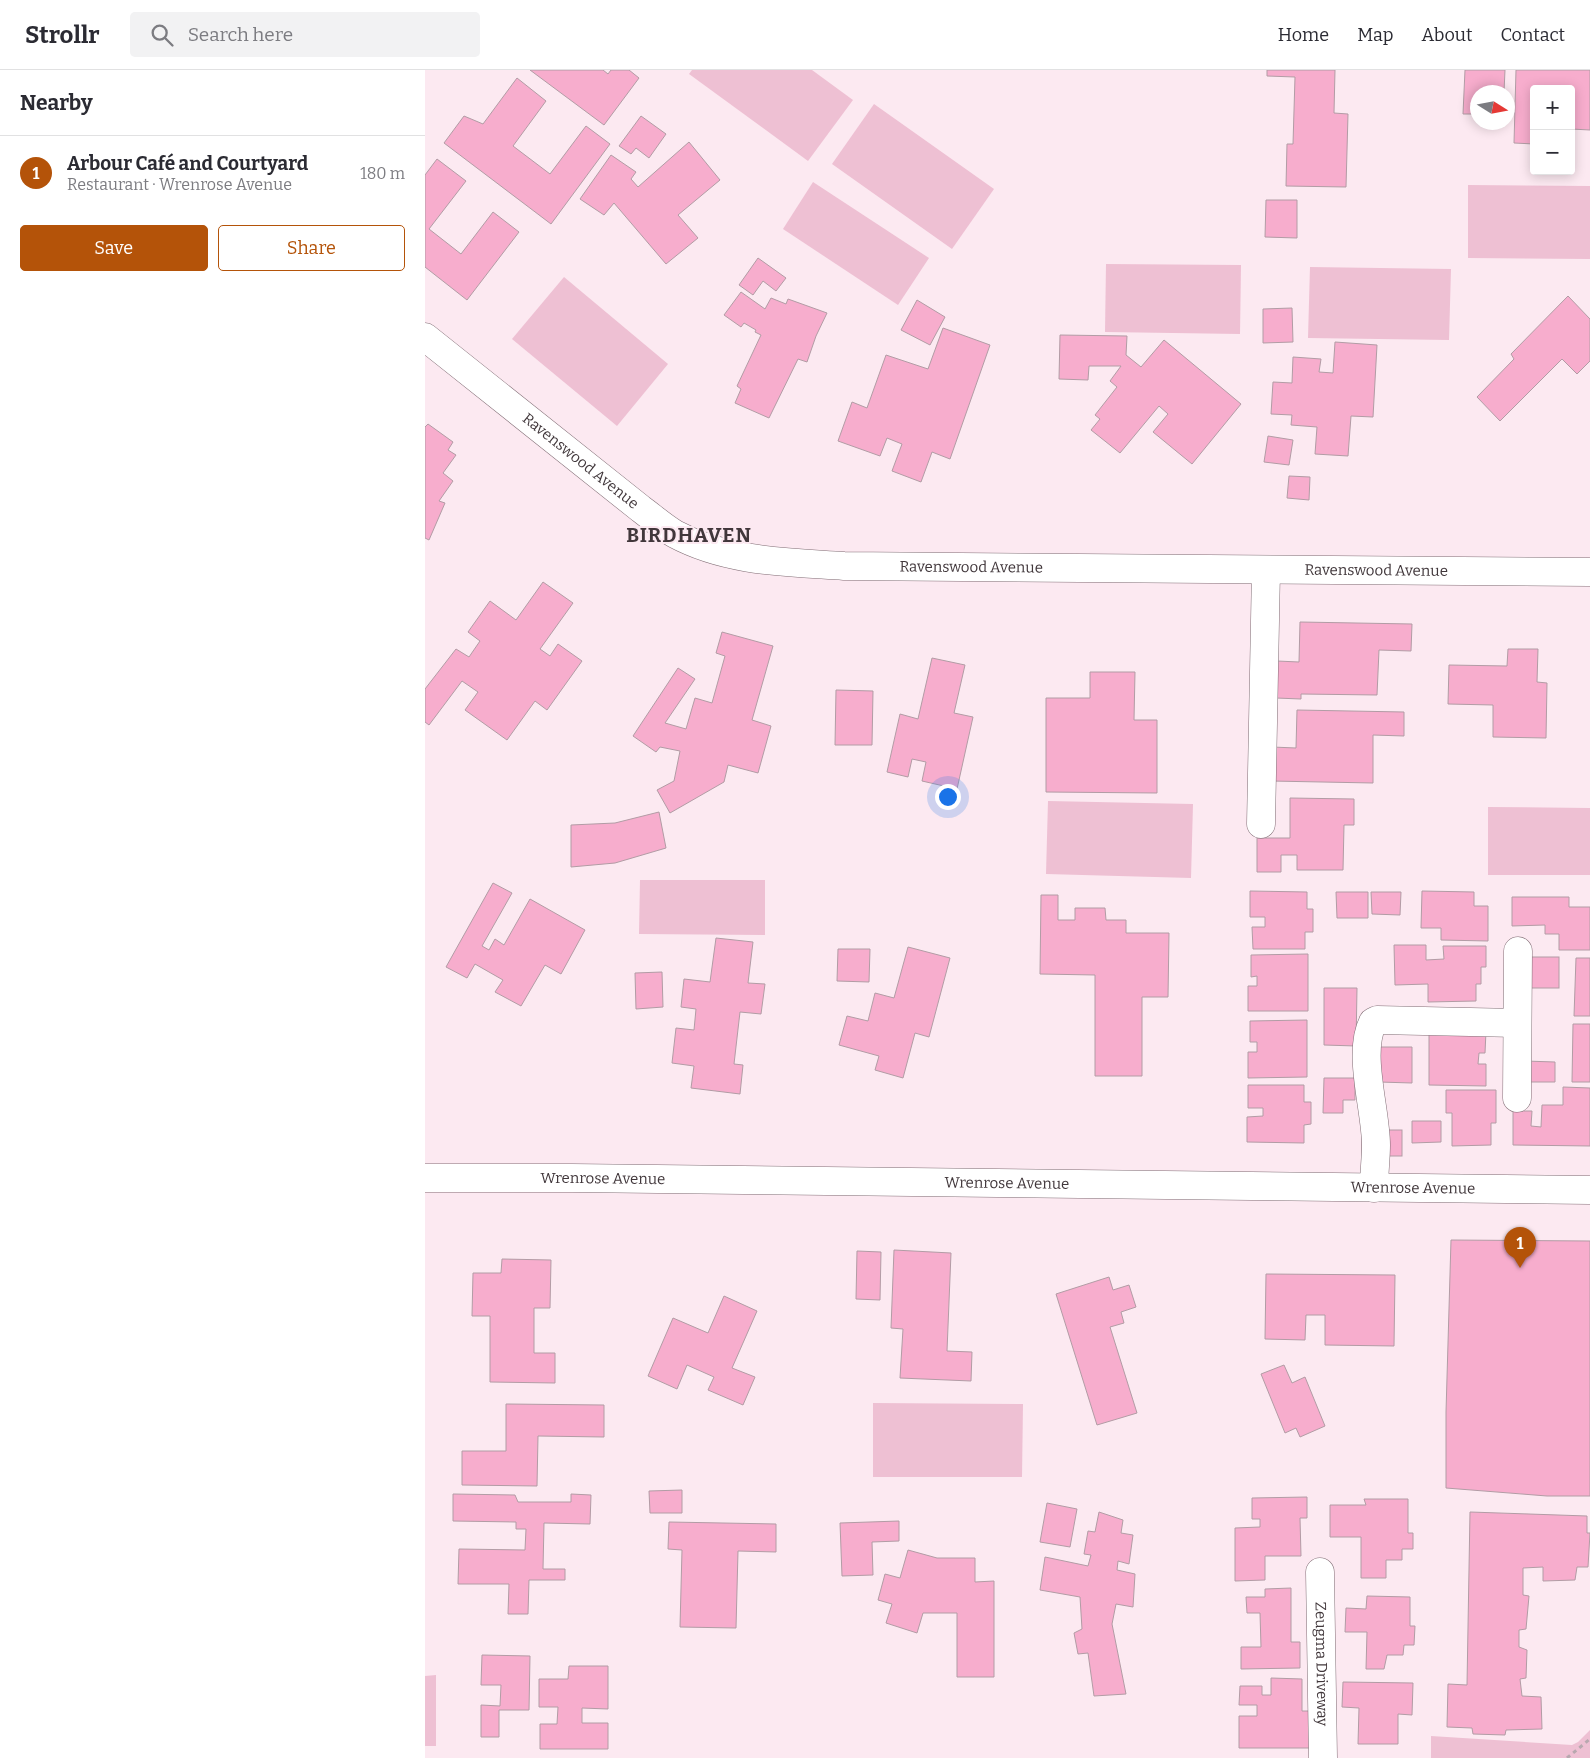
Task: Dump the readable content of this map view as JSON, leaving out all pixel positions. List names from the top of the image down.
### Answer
{
  "streets": {
    "street": ["Ravenswood Avenue", "Wrenrose Avenue", "Zeugma Driveway"]
  },
  "districts": ["BIRDHAVEN"],
  "north": "right",
  "page": {
    "header": "Strollr",
    "search": "Search here",
    "nav": [
      "Home",
      "Map",
      "About",
      "Contact"
    ],
    "heading": "Nearby",
    "map_buttons": ["+", "−"],
    "list": [
      {
        "mark": "1",
        "name": "Arbour Café and Courtyard",
        "note": "Restaurant · Wrenrose Avenue",
        "value": "180 m"
      }
    ],
    "buttons": ["Save", "Share"],
    "pins": "1"
  }
}
